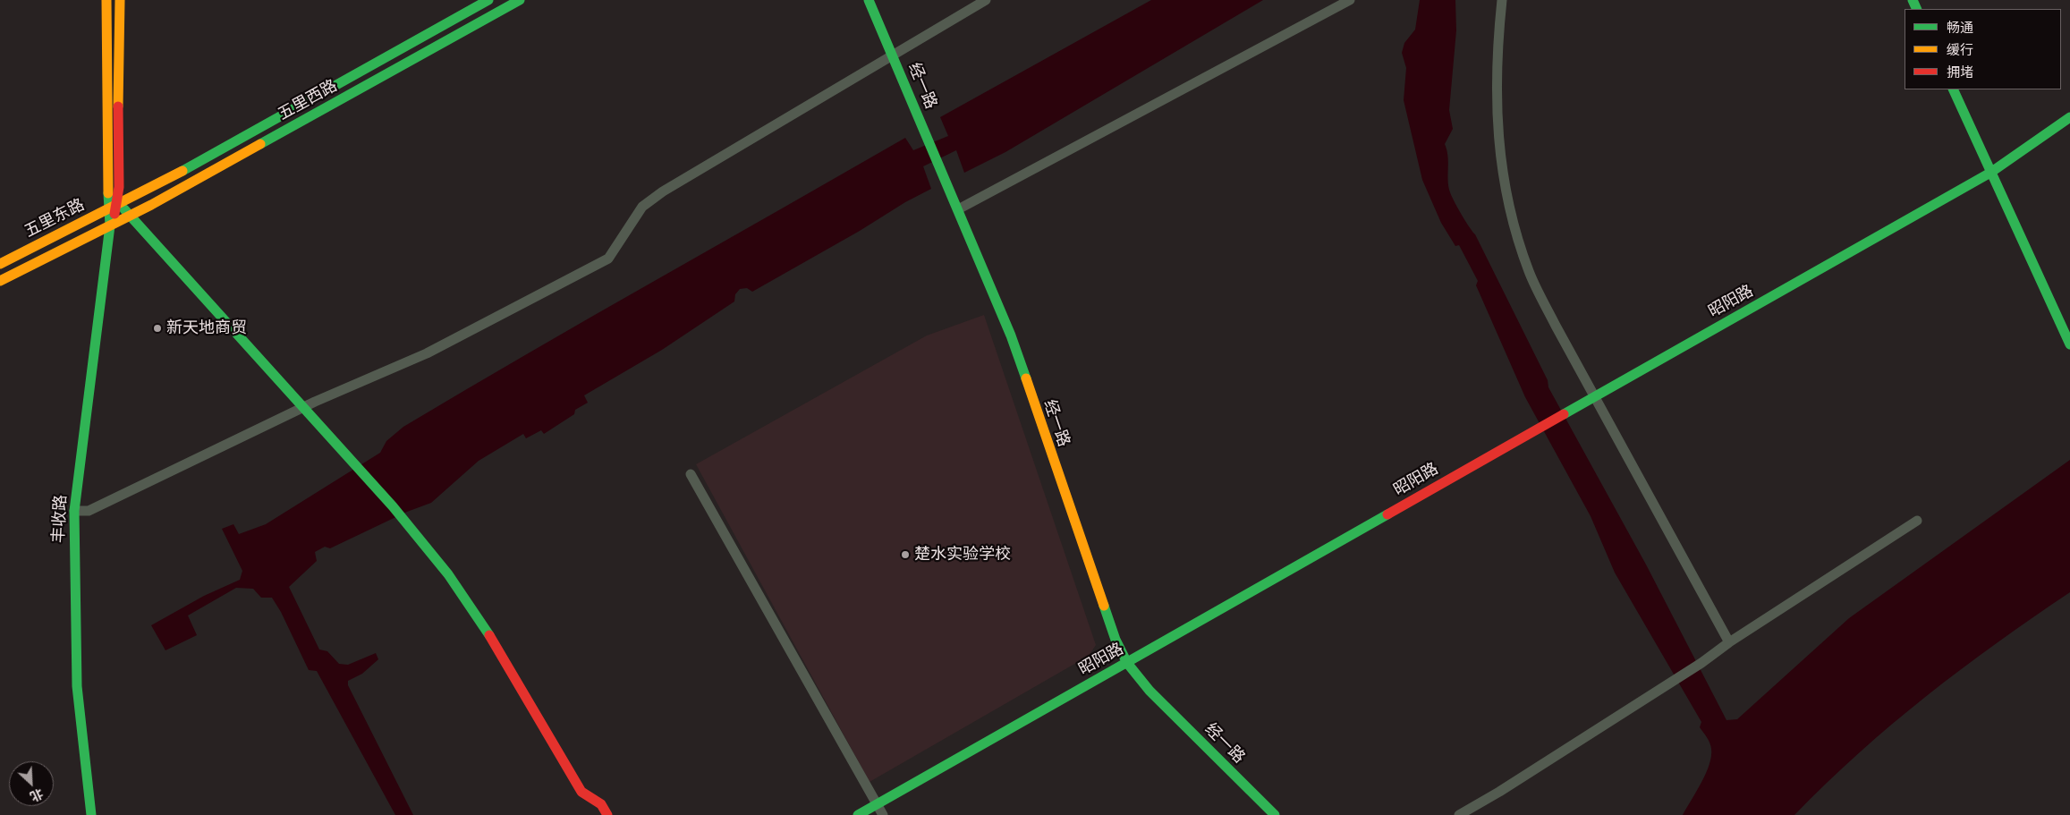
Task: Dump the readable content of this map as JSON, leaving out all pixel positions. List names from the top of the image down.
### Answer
{
  "streets": {
    "main road": [
      "经一路",
      "五里西路",
      "五里东路",
      "昭阳路",
      "丰收路"
    ]
  },
  "crossings": [
    ["经一路", "昭阳路"],
    ["五里西路", "五里东路"],
    ["五里西路", "丰收路"],
    ["五里东路", "丰收路"]
  ],
  "places": ["新天地商贸", "楚水实验学校"],
  "legend": ["畅通", "缓行", "拥堵"],
  "north": "bottom right"
}
